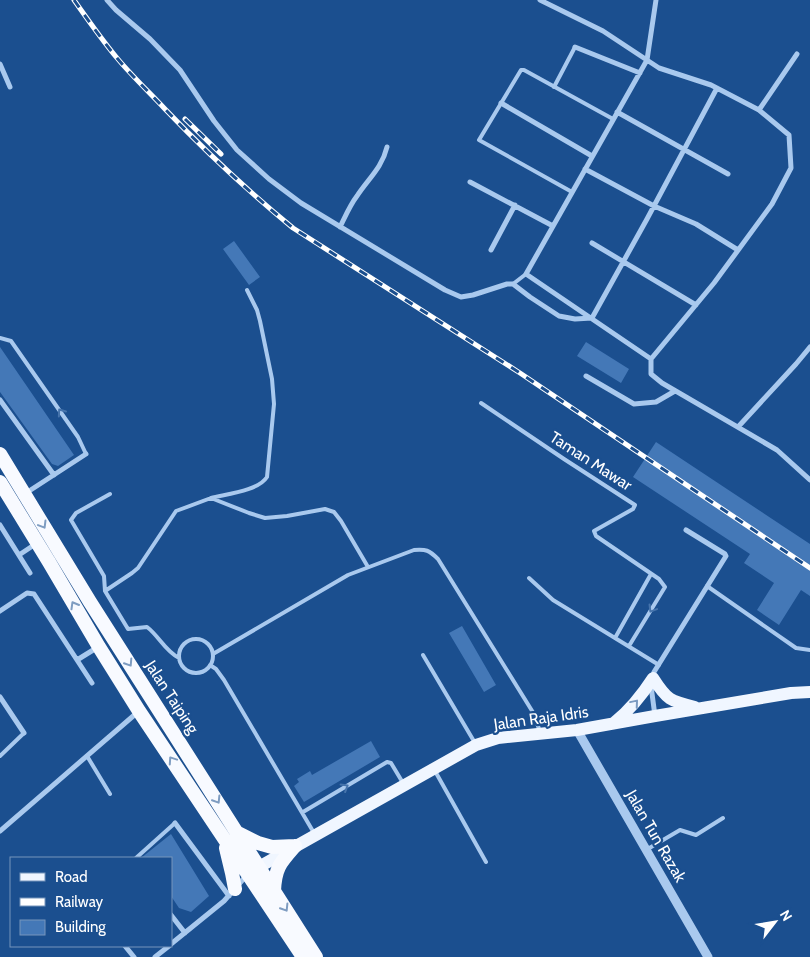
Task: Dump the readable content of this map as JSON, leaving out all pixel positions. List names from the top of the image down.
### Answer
{
  "streets": {
    "highway": ["Jalan Taiping"],
    "main road": ["Jalan Raja Idris"],
    "street": ["Jalan Tun Razak"],
    "lane": ["Taman Mawar"]
  },
  "crossings": [
    ["Jalan Taiping", "Jalan Raja Idris"],
    ["Jalan Raja Idris", "Jalan Tun Razak"]
  ],
  "legend": ["Road", "Railway", "Building"],
  "north": "top right"
}
